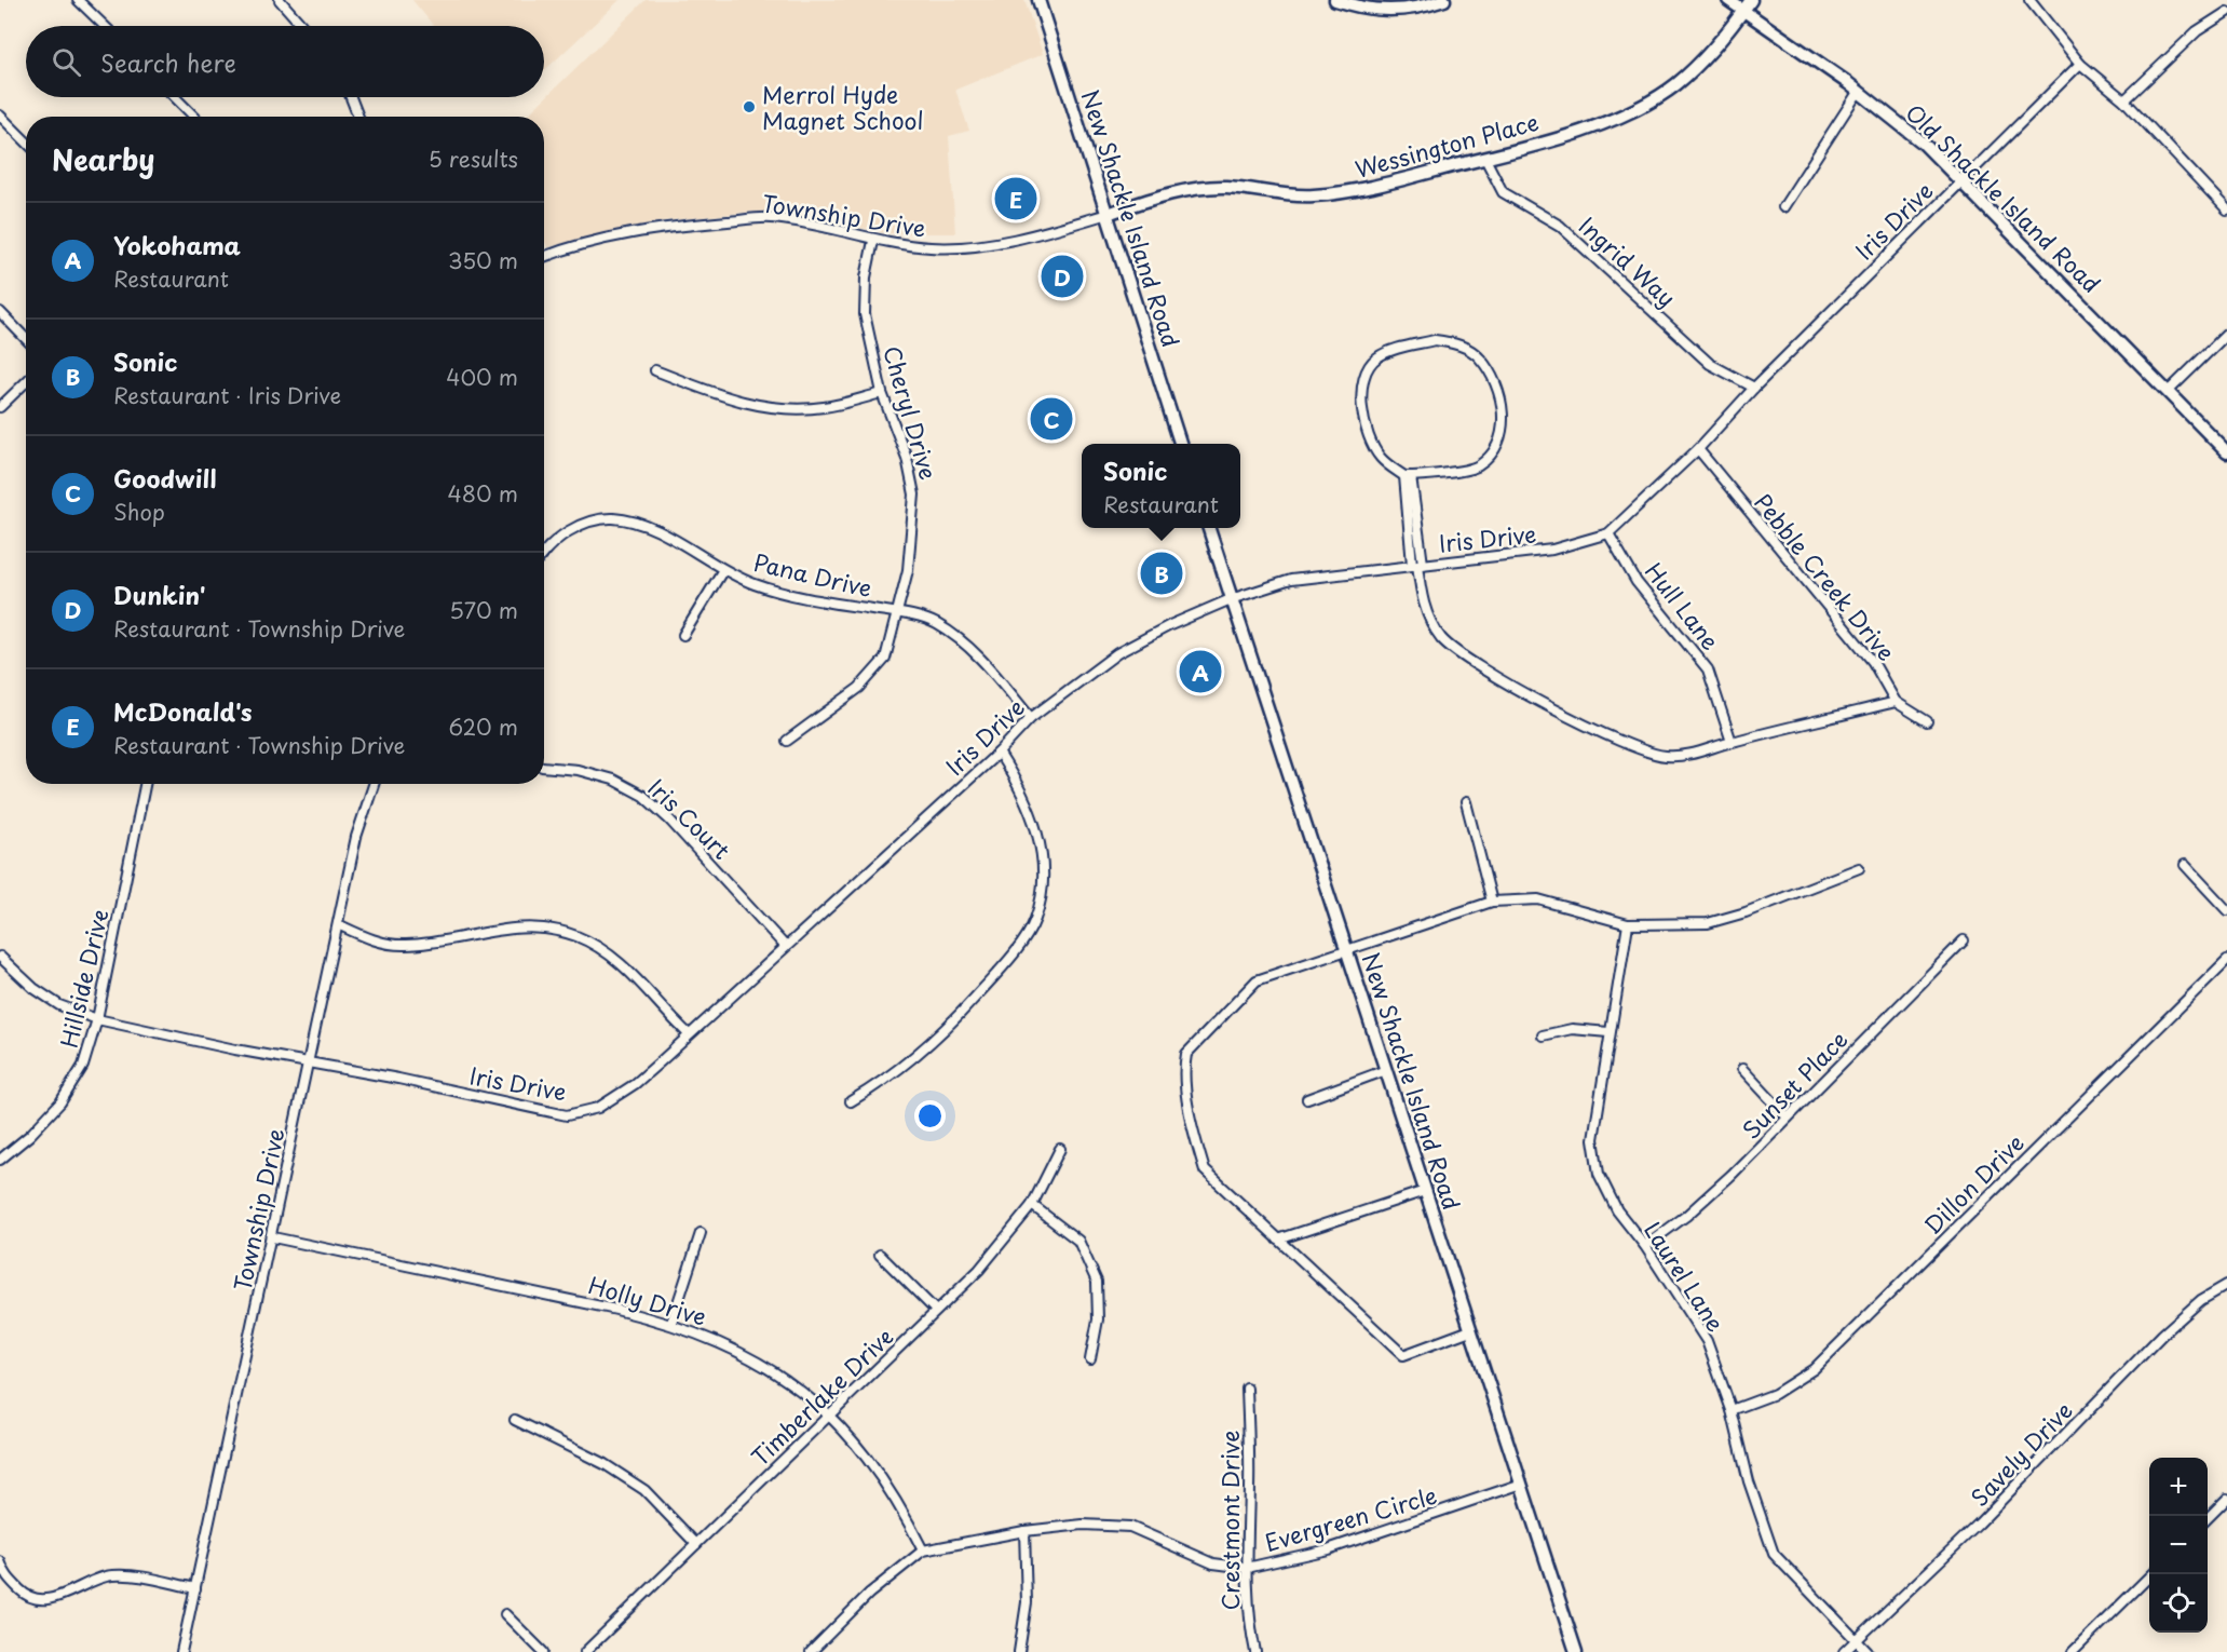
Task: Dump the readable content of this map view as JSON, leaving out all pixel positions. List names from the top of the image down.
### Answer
{
  "streets": {
    "main road": ["Wessington Place", "Old Shackle Island Road", "New Shackle Island Road"],
    "street": [
      "Township Drive",
      "Iris Drive",
      "Ingrid Way",
      "Cheryl Drive",
      "Pana Drive",
      "Pebble Creek Drive",
      "Hull Lane",
      "Iris Court",
      "Hillside Drive",
      "Sunset Place",
      "Dillon Drive",
      "Laurel Lane",
      "Holly Drive",
      "Timberlake Drive",
      "Savely Drive",
      "Evergreen Circle",
      "Crestmont Drive"
    ]
  },
  "crossings": [
    ["Wessington Place", "Old Shackle Island Road"],
    ["Wessington Place", "Township Drive"],
    ["Wessington Place", "New Shackle Island Road"],
    ["Wessington Place", "Ingrid Way"],
    ["Old Shackle Island Road", "Iris Drive"],
    ["Township Drive", "New Shackle Island Road"],
    ["Township Drive", "Iris Drive"],
    ["Township Drive", "Cheryl Drive"],
    ["Township Drive", "Holly Drive"],
    ["New Shackle Island Road", "Iris Drive"],
    ["New Shackle Island Road", "Evergreen Circle"],
    ["Iris Drive", "Ingrid Way"],
    ["Iris Drive", "Pana Drive"],
    ["Iris Drive", "Pebble Creek Drive"],
    ["Iris Drive", "Hull Lane"],
    ["Iris Drive", "Iris Court"],
    ["Iris Drive", "Hillside Drive"],
    ["Cheryl Drive", "Pana Drive"],
    ["Sunset Place", "Laurel Lane"],
    ["Dillon Drive", "Laurel Lane"],
    ["Laurel Lane", "Savely Drive"],
    ["Holly Drive", "Timberlake Drive"],
    ["Holly Drive", "Evergreen Circle"],
    ["Evergreen Circle", "Crestmont Drive"]
  ],
  "places": ["Merrol Hyde Magnet School"],
  "page": {
    "search": "Search here",
    "heading": ["Nearby", "5 results"],
    "pins": [
      "E",
      "D",
      "C",
      "B",
      "A"
    ],
    "list": [
      {
        "mark": "A",
        "name": "Yokohama",
        "note": "Restaurant",
        "value": "350 m"
      },
      {
        "mark": "B",
        "name": "Sonic",
        "note": "Restaurant · Iris Drive",
        "value": "400 m"
      },
      {
        "mark": "C",
        "name": "Goodwill",
        "note": "Shop",
        "value": "480 m"
      },
      {
        "mark": "D",
        "name": "Dunkin'",
        "note": "Restaurant · Township Drive",
        "value": "570 m"
      },
      {
        "mark": "E",
        "name": "McDonald's",
        "note": "Restaurant · Township Drive",
        "value": "620 m"
      }
    ],
    "popup": ["Sonic", "Restaurant"],
    "map_buttons": ["+", "−"]
  }
}
